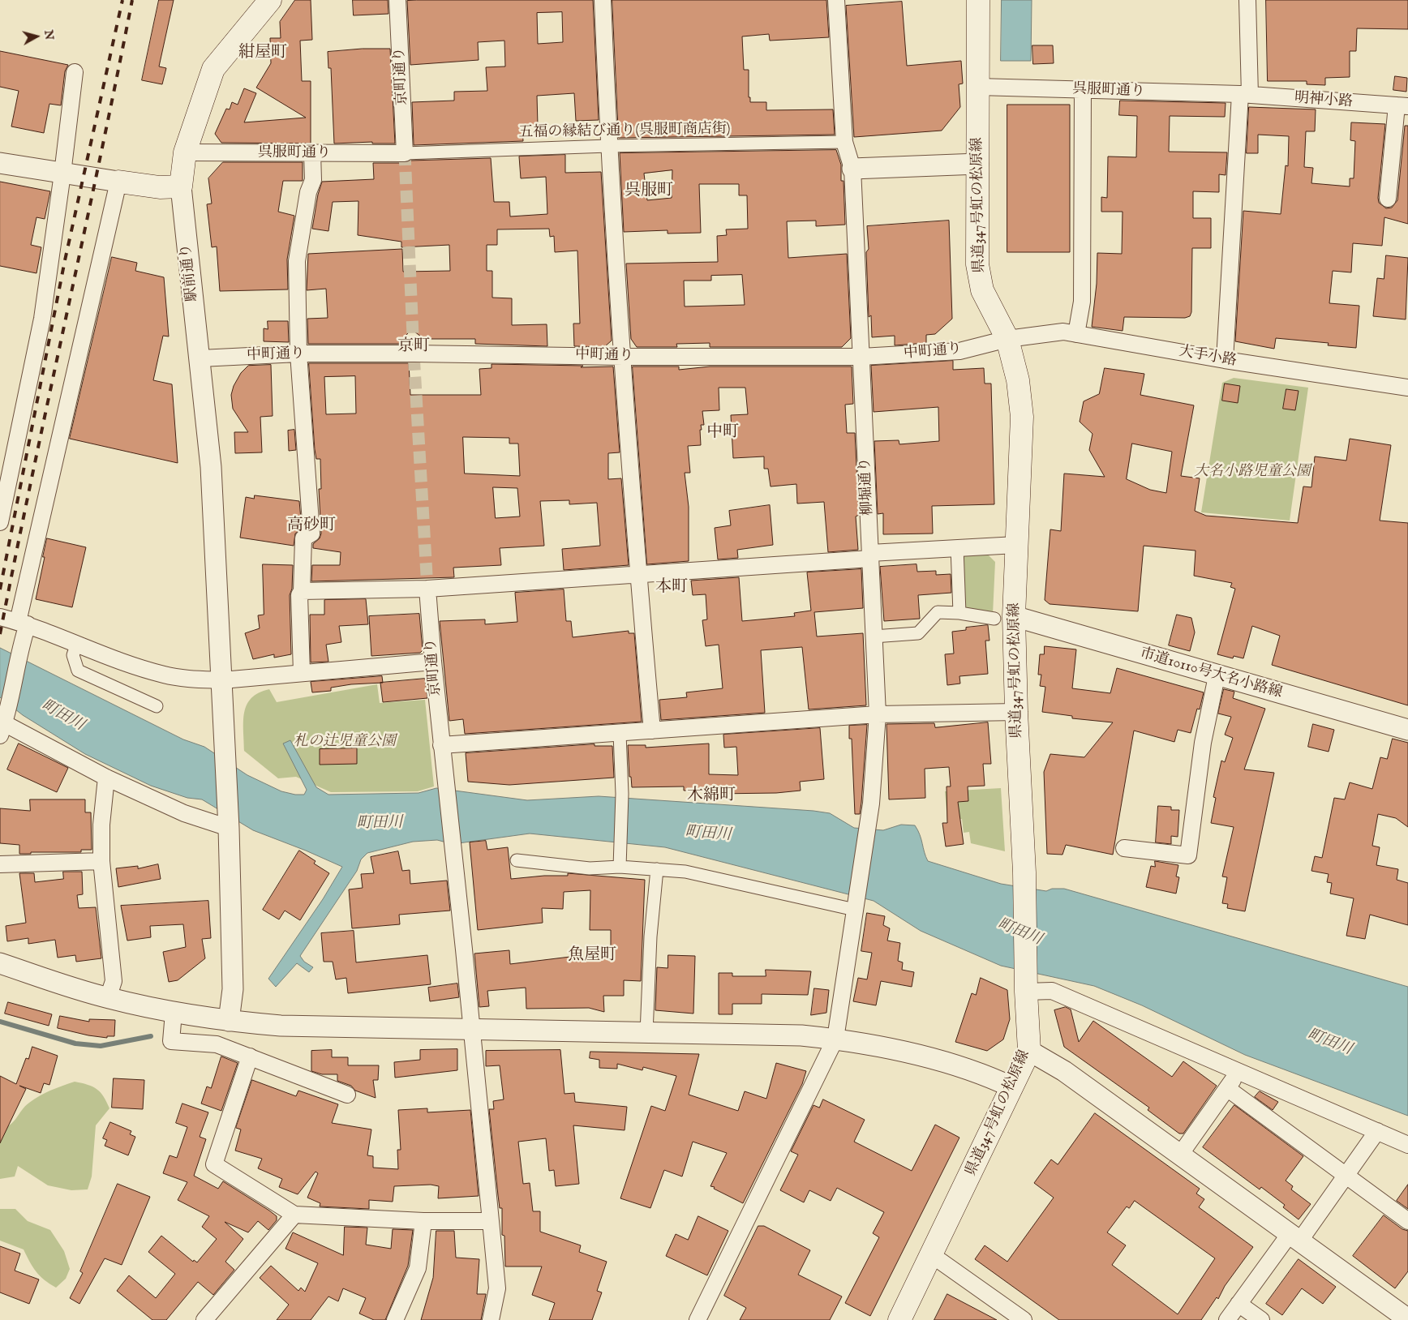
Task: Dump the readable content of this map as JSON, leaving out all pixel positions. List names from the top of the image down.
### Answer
{
  "streets": {
    "main road": ["県道347号虹の松原線"],
    "street": [
      "京町通り",
      "呉服町通り",
      "明神小路",
      "五福の縁結び通り(呉服町商店街)",
      "駅前通り",
      "中町通り",
      "大手小路",
      "柳堀通り",
      "市道10110号大名小路線"
    ]
  },
  "crossings": [
    ["京町通り", "呉服町通り"],
    ["京町通り", "五福の縁結び通り(呉服町商店街)"],
    ["呉服町通り", "明神小路"],
    ["呉服町通り", "五福の縁結び通り(呉服町商店街)"],
    ["呉服町通り", "県道347号虹の松原線"],
    ["五福の縁結び通り(呉服町商店街)", "柳堀通り"],
    ["県道347号虹の松原線", "中町通り"],
    ["県道347号虹の松原線", "大手小路"],
    ["県道347号虹の松原線", "市道10110号大名小路線"],
    ["駅前通り", "中町通り"],
    ["中町通り", "大手小路"],
    ["中町通り", "柳堀通り"]
  ],
  "districts": [
    "紺屋町",
    "呉服町",
    "京町",
    "中町",
    "高砂町",
    "本町",
    "木綿町",
    "魚屋町"
  ],
  "water": ["町田川"],
  "parks": ["大名小路児童公園", "札の辻児童公園"],
  "north": "right"
}
